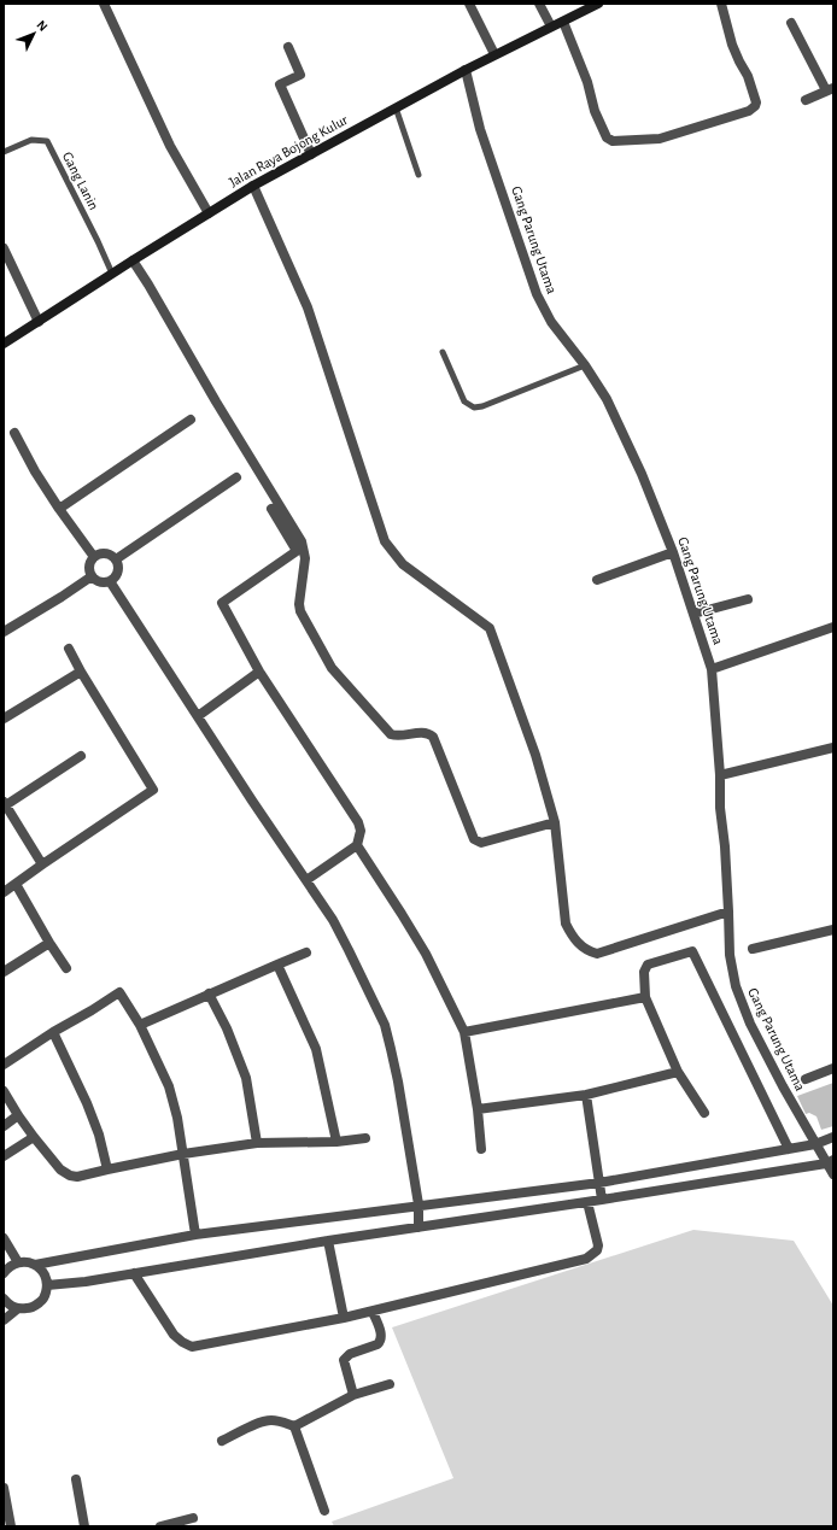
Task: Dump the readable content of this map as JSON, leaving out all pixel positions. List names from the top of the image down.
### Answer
{
  "streets": {
    "main road": ["Jalan Raya Bojong Kulur"],
    "street": ["Gang Parung Utama"],
    "lane": ["Gang Lanin"]
  },
  "crossings": [
    ["Jalan Raya Bojong Kulur", "Gang Lanin"],
    ["Jalan Raya Bojong Kulur", "Gang Parung Utama"]
  ],
  "north": "top right"
}
